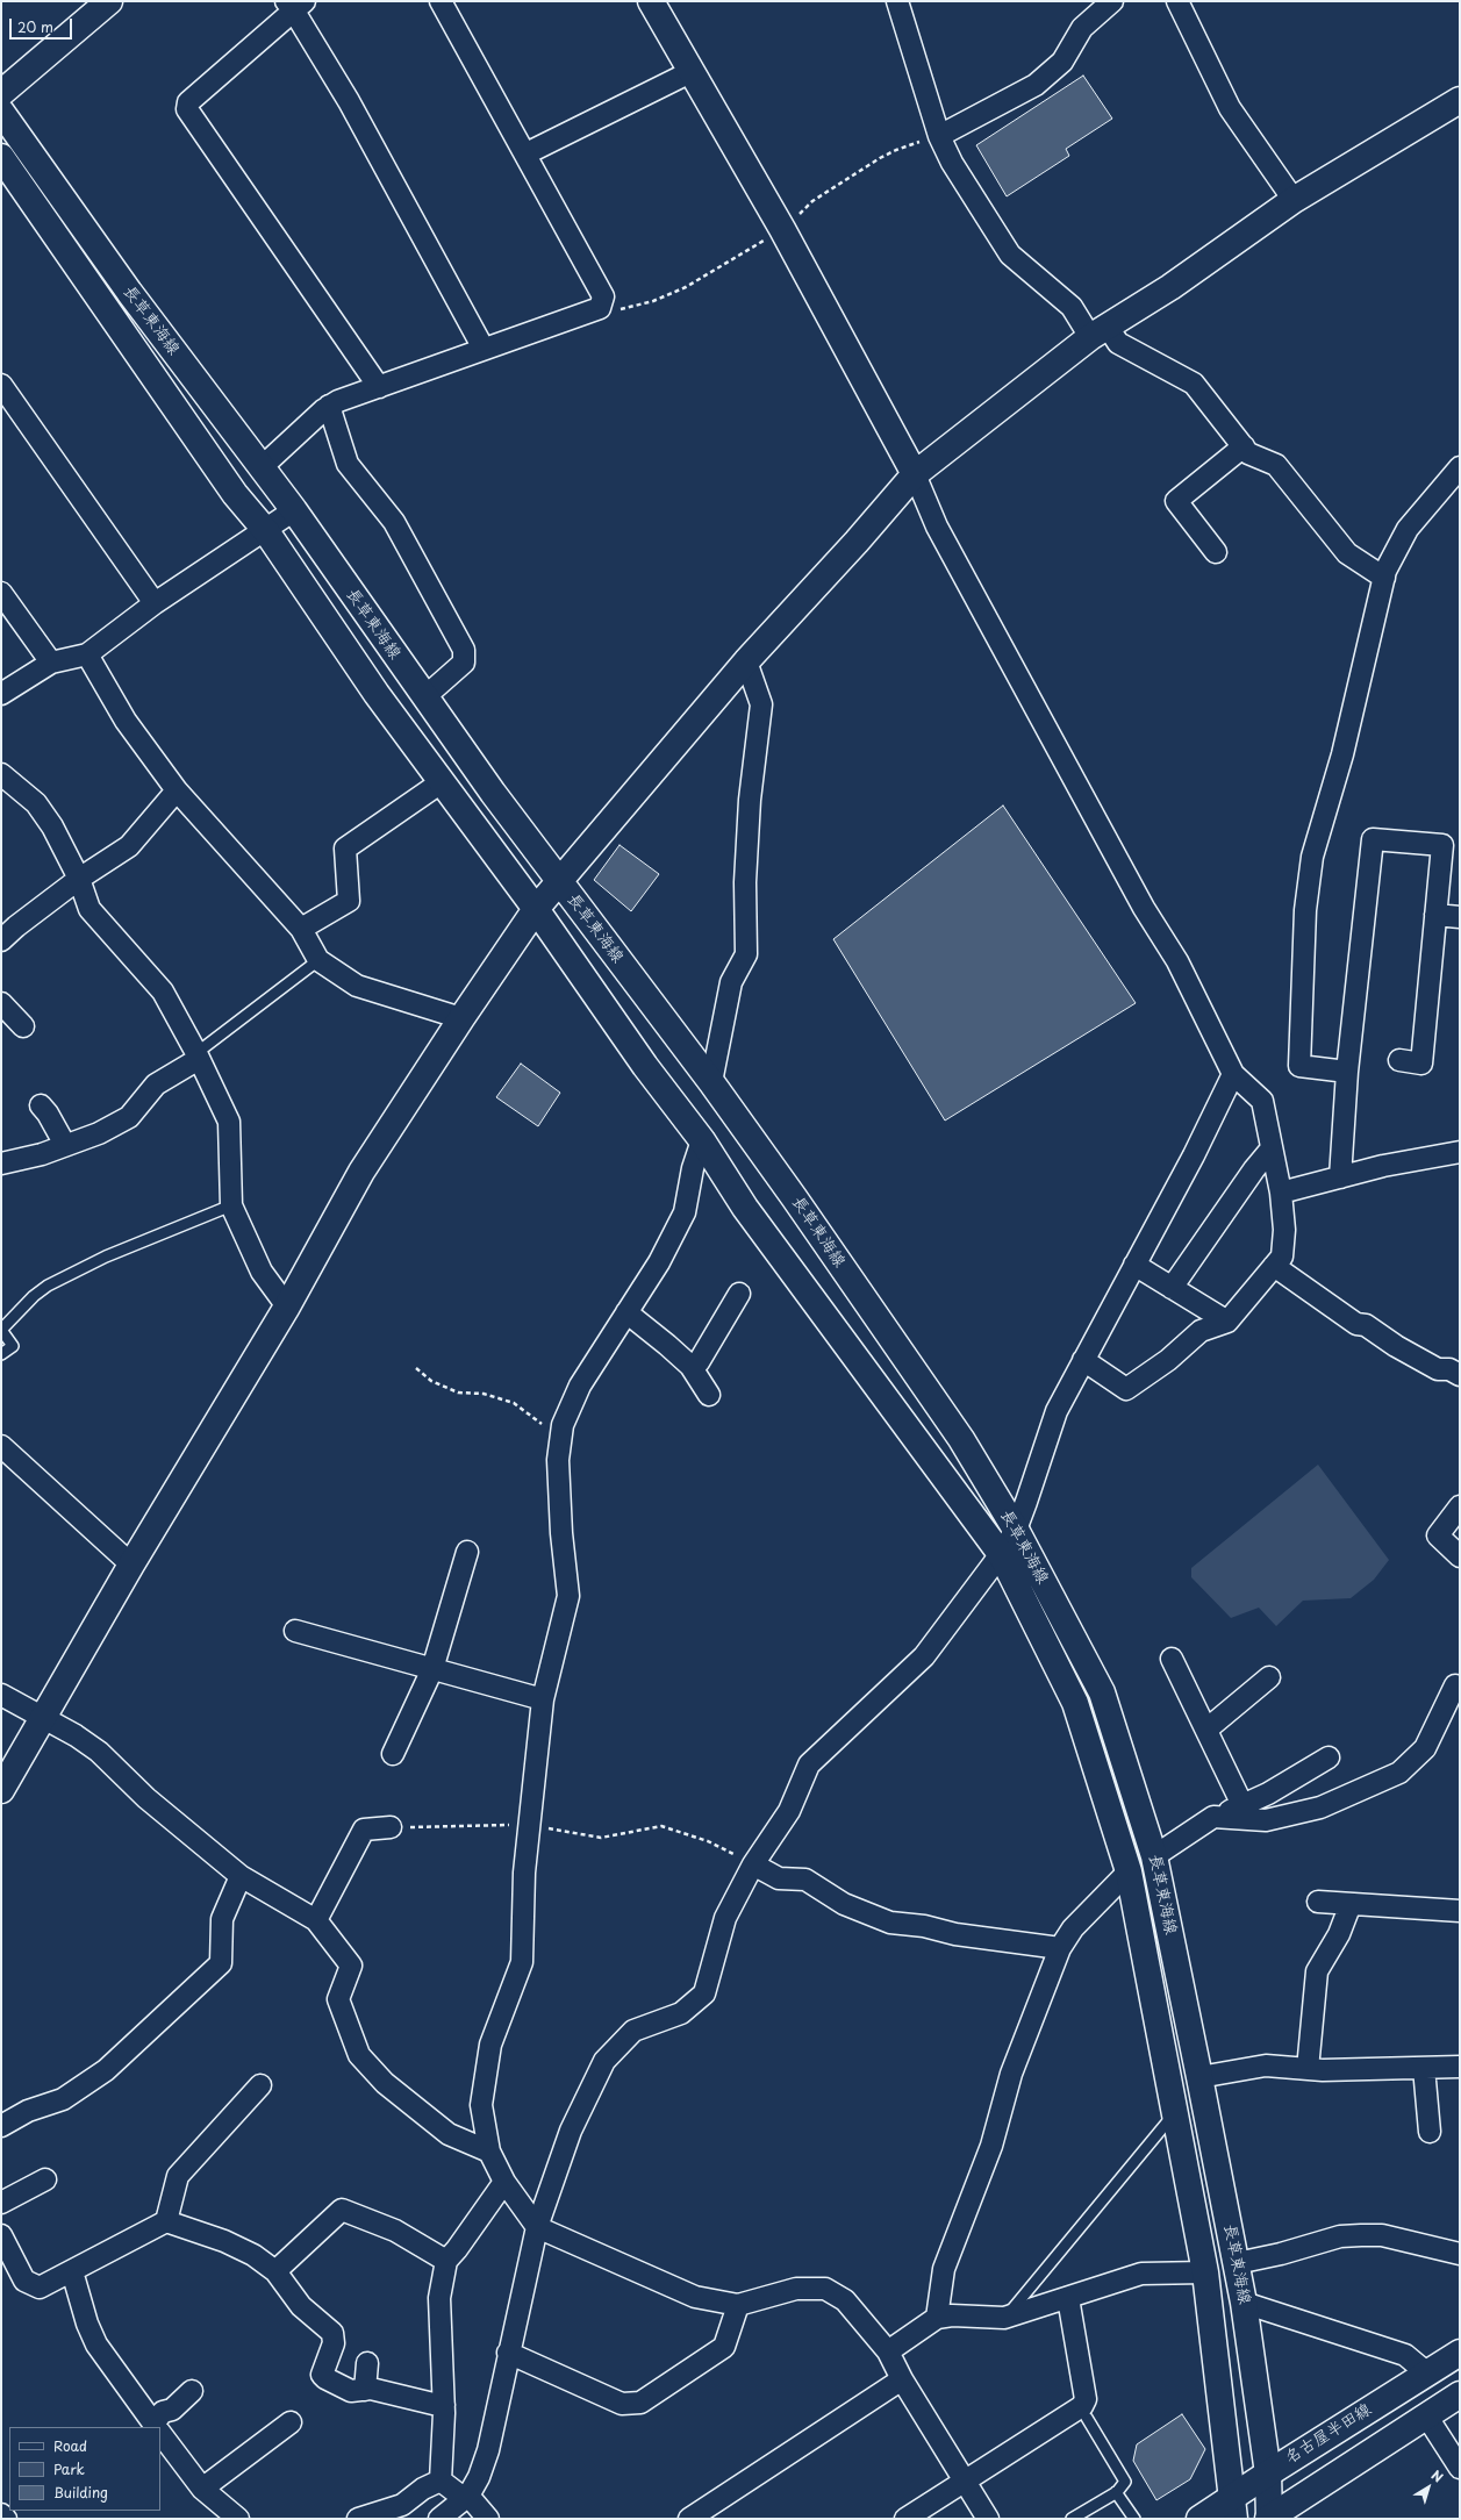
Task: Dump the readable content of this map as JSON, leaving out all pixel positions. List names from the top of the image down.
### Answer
{
  "streets": {
    "main road": ["長草東海線", "名古屋半田線"]
  },
  "crossings": [
    ["長草東海線", "名古屋半田線"]
  ],
  "legend": ["Road", "Park", "Building"],
  "scale_bar": "20 m",
  "north": "top right"
}
